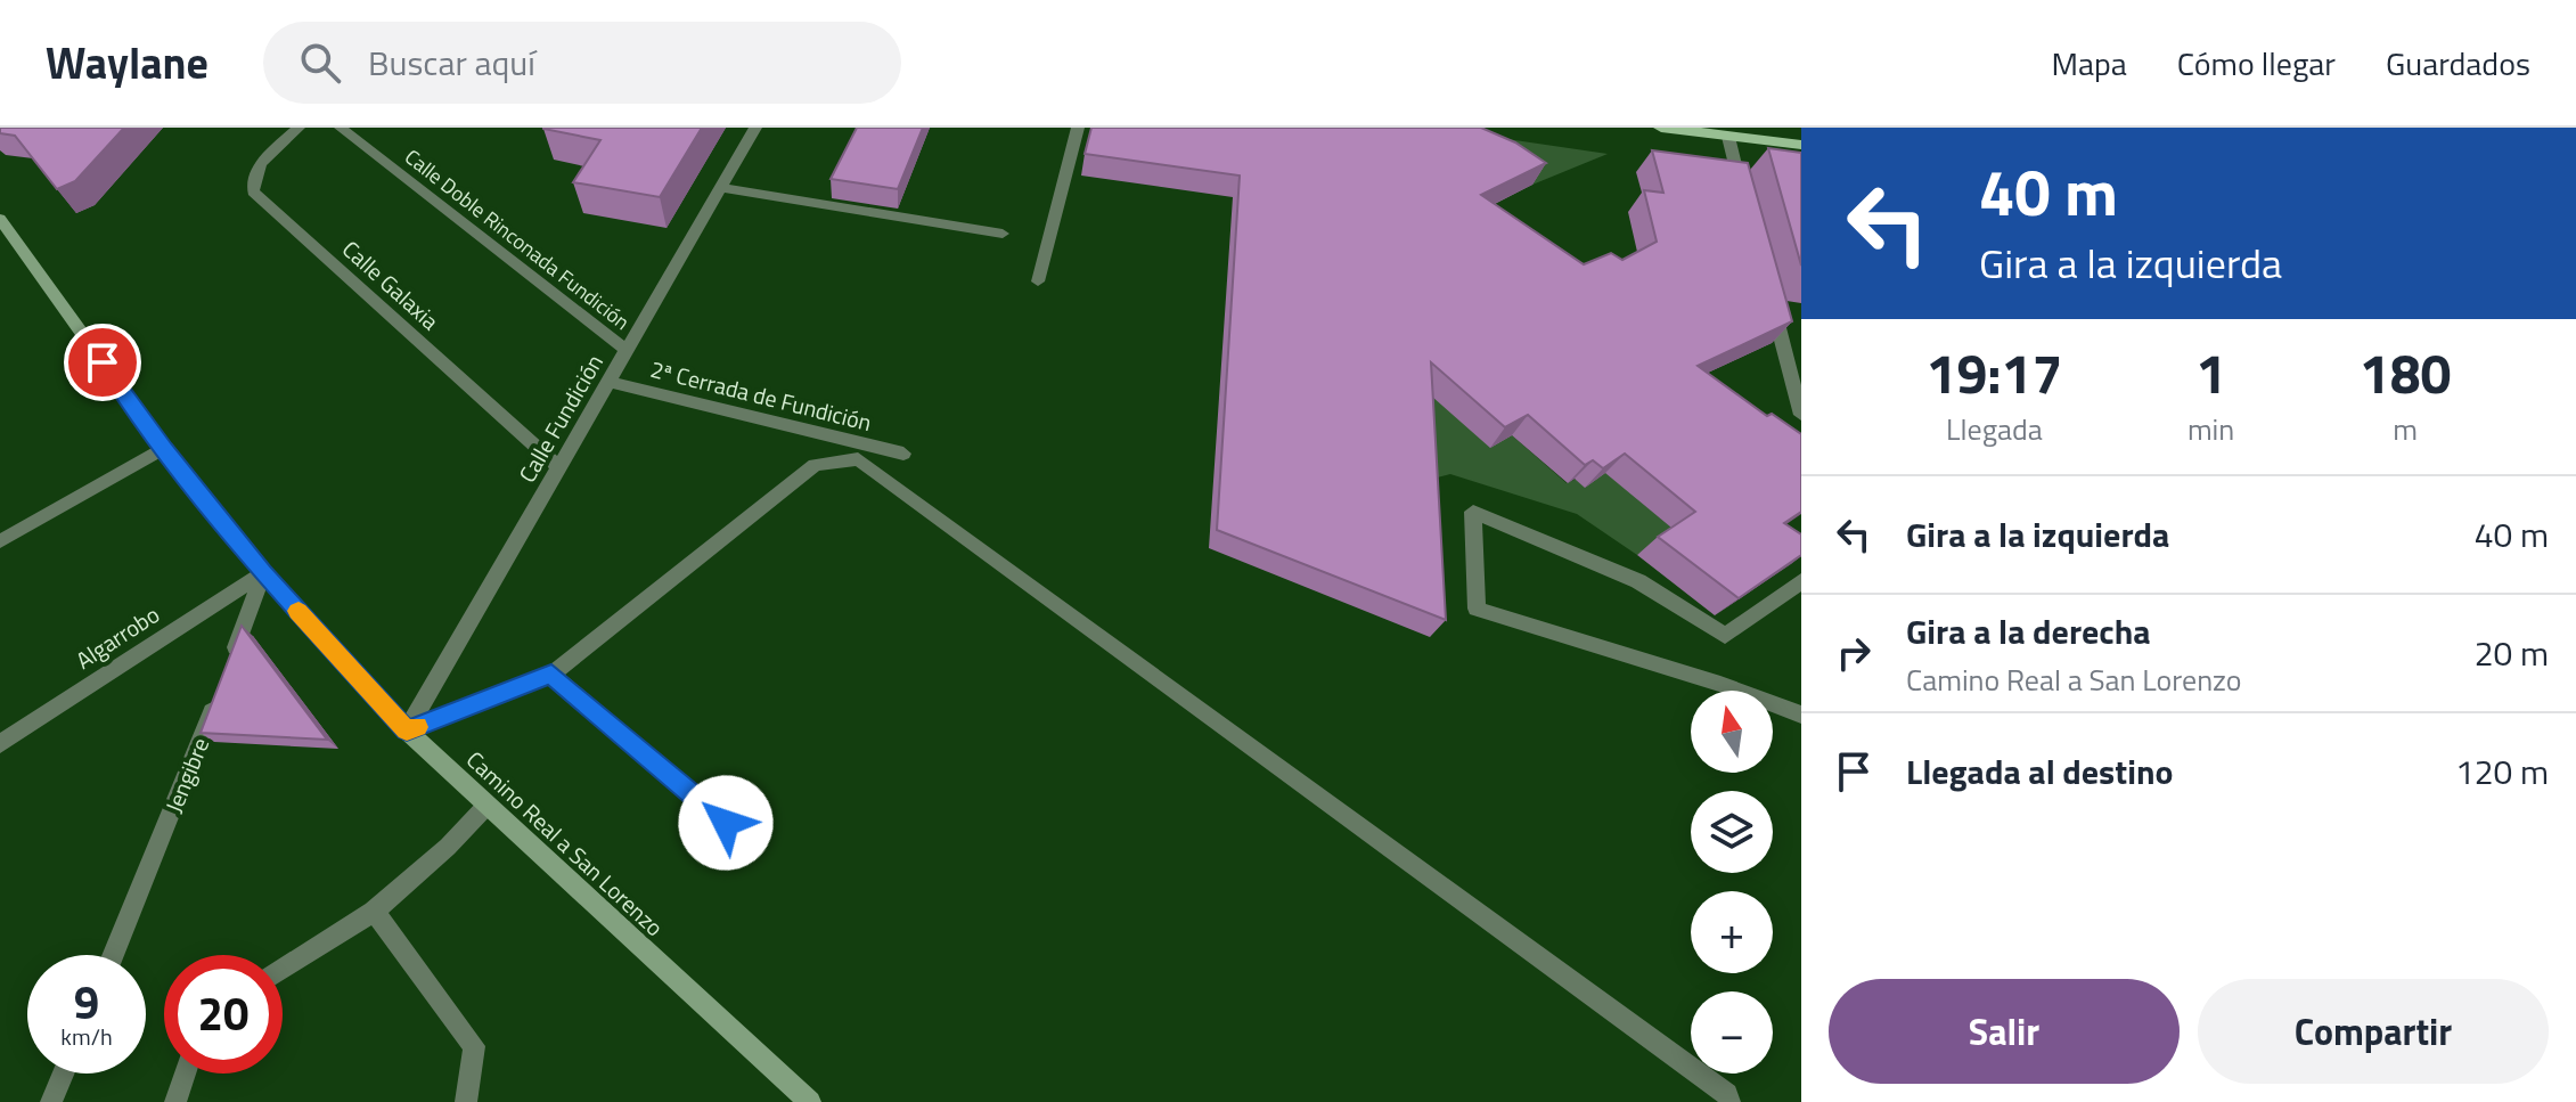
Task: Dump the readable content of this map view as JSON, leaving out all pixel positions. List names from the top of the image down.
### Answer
{
  "streets": {
    "main road": ["Camino Real a San Lorenzo"],
    "street": [
      "Calle Doble Rinconada Fundición",
      "Calle Galaxia",
      "2ª Cerrada de Fundición",
      "Calle Fundición",
      "Algarrobo",
      "Jengibre"
    ]
  },
  "crossings": [
    ["Calle Doble Rinconada Fundición", "Calle Fundición"],
    ["Calle Galaxia", "Calle Fundición"],
    ["2ª Cerrada de Fundición", "Calle Fundición"],
    ["Calle Fundición", "Camino Real a San Lorenzo"],
    ["Algarrobo", "Camino Real a San Lorenzo"]
  ],
  "north": "top",
  "page": {
    "header": "Waylane",
    "search": "Buscar aquí",
    "nav": ["Mapa", "Cómo llegar", "Guardados"],
    "turn": ["40 m", "Gira a la izquierda"],
    "eta": [
      "19:17",
      "Llegada",
      "1",
      "min",
      "180",
      "m"
    ],
    "list": [
      {
        "name": "Gira a la izquierda",
        "value": "40 m"
      },
      {
        "name": "Gira a la derecha",
        "note": "Camino Real a San Lorenzo",
        "value": "20 m"
      },
      {
        "name": "Llegada al destino",
        "value": "120 m"
      }
    ],
    "map_buttons": ["+", "−"],
    "speed": "9 km/h",
    "limit": "20",
    "buttons": ["Salir", "Compartir"]
  }
}
